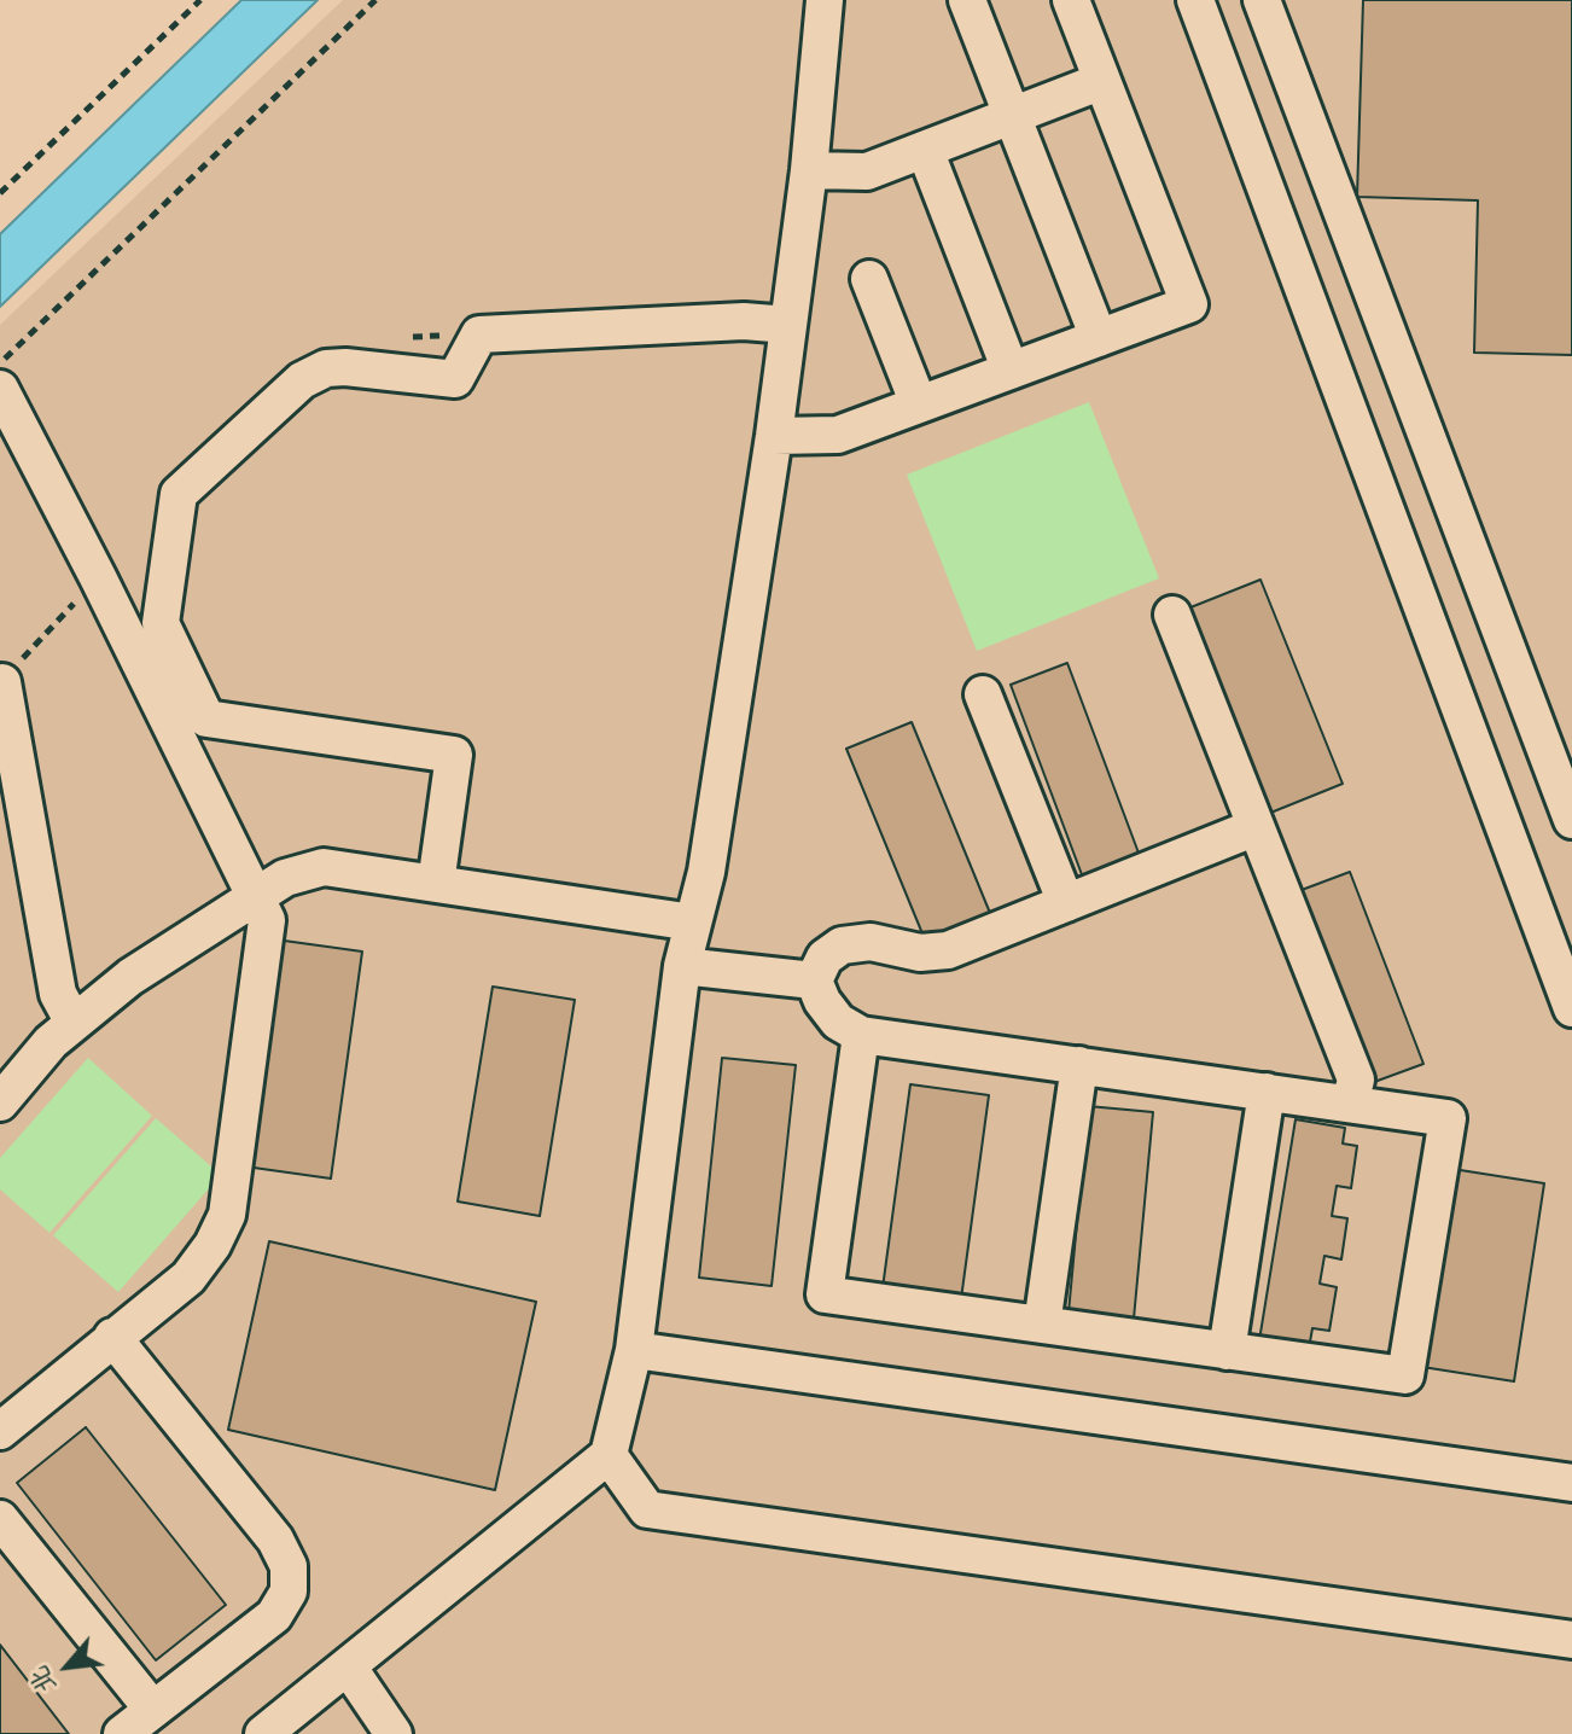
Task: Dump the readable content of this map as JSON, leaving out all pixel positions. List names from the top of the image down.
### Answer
{
  "north": "bottom left"
}
